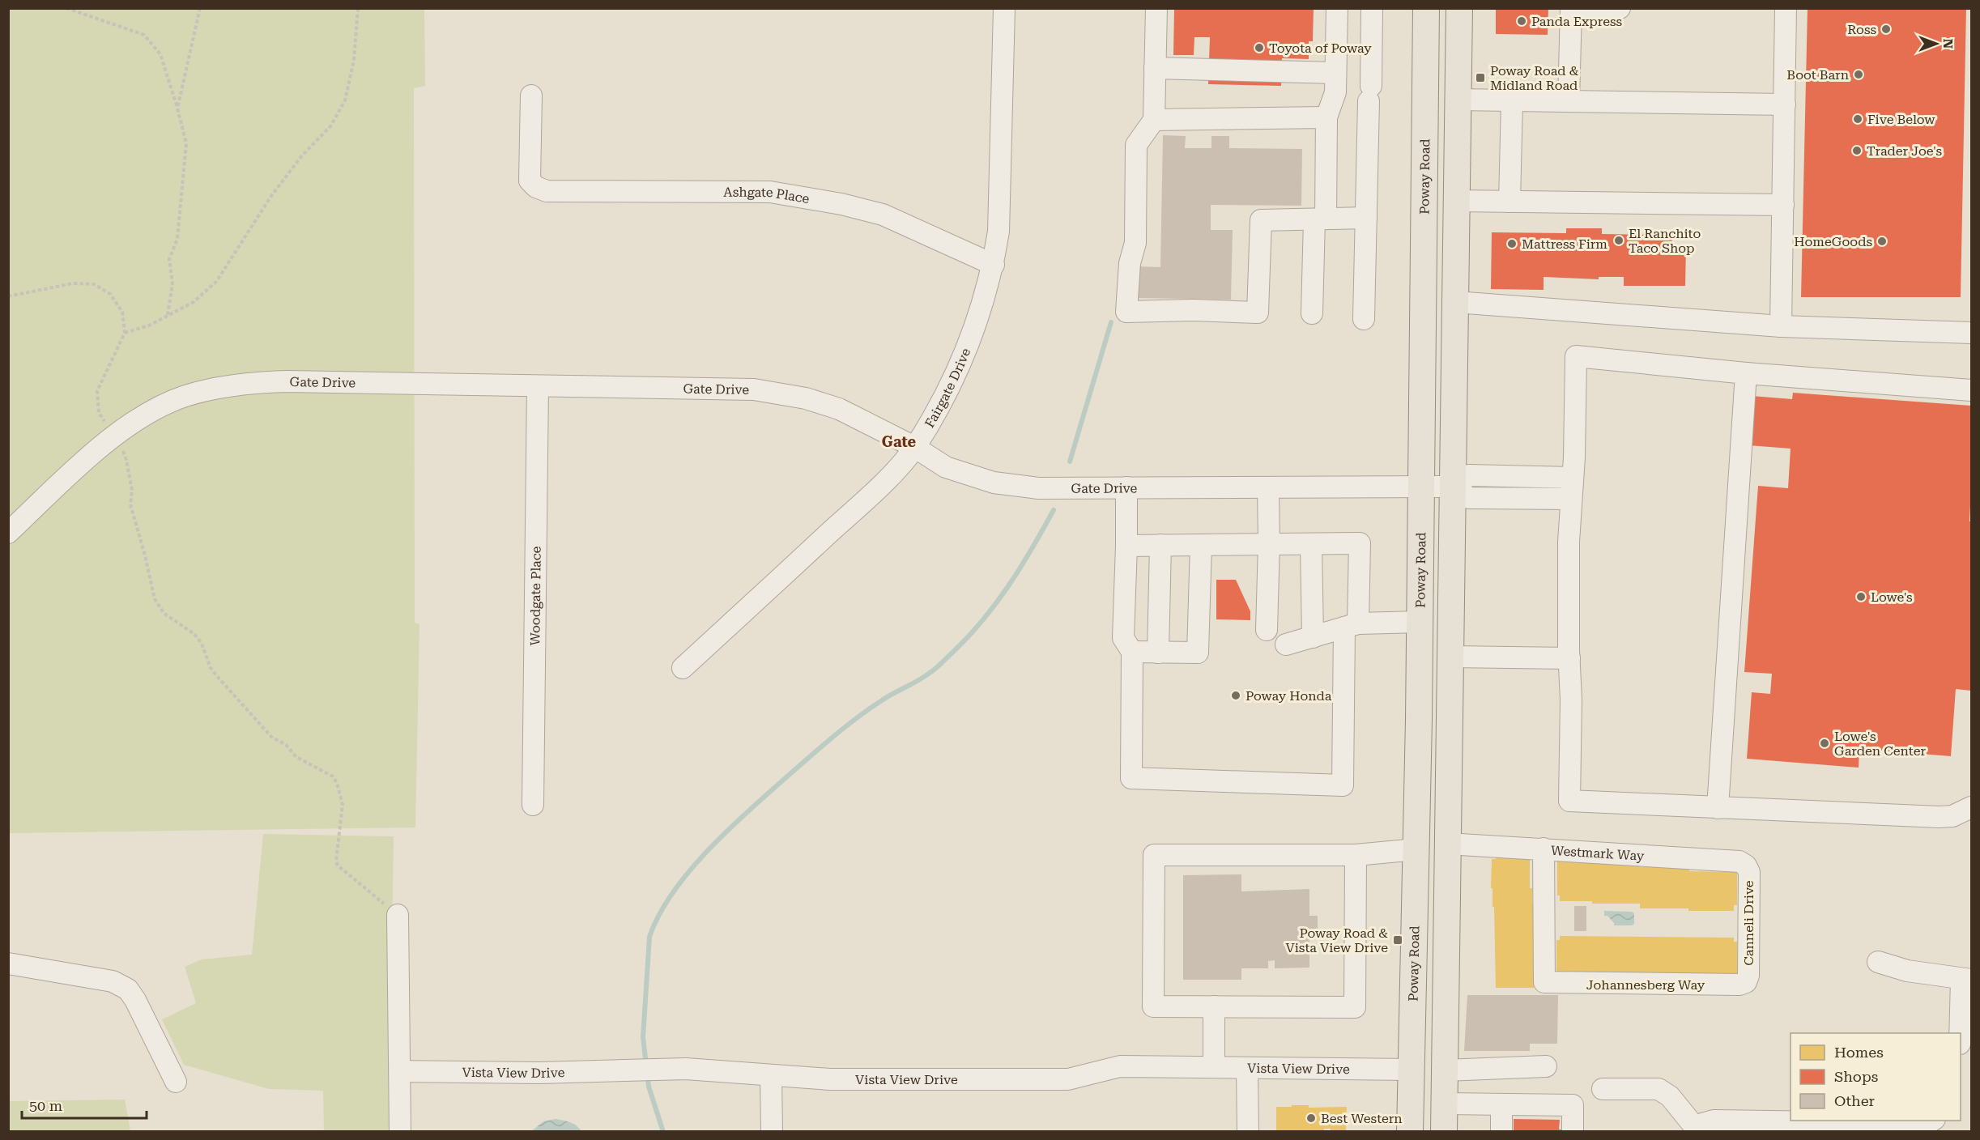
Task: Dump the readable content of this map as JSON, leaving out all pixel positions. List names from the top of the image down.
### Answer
{
  "streets": {
    "main road": ["Poway Road"],
    "street": [
      "Ashgate Place",
      "Gate Drive",
      "Fairgate Drive",
      "Woodgate Place",
      "Westmark Way",
      "Canneli Drive",
      "Johannesberg Way",
      "Vista View Drive"
    ]
  },
  "crossings": [
    ["Poway Road", "Gate Drive"],
    ["Poway Road", "Vista View Drive"],
    ["Ashgate Place", "Fairgate Drive"],
    ["Gate Drive", "Fairgate Drive"],
    ["Gate Drive", "Woodgate Place"],
    ["Westmark Way", "Canneli Drive"],
    ["Westmark Way", "Johannesberg Way"],
    ["Canneli Drive", "Johannesberg Way"]
  ],
  "districts": ["Gate"],
  "places": {
    "other": [
      "Panda Express",
      "Ross",
      "Toyota of Poway",
      "Boot Barn",
      "Five Below",
      "Trader Joe's",
      "El Ranchito Taco Shop",
      "HomeGoods",
      "Mattress Firm",
      "Lowe's",
      "Poway Honda",
      "Lowe's Garden Center",
      "Best Western"
    ],
    "transit": ["Poway Road & Midland Road", "Poway Road & Vista View Drive"]
  },
  "legend": ["Homes", "Shops", "Other"],
  "scale_bar": "50 m",
  "north": "right"
}
